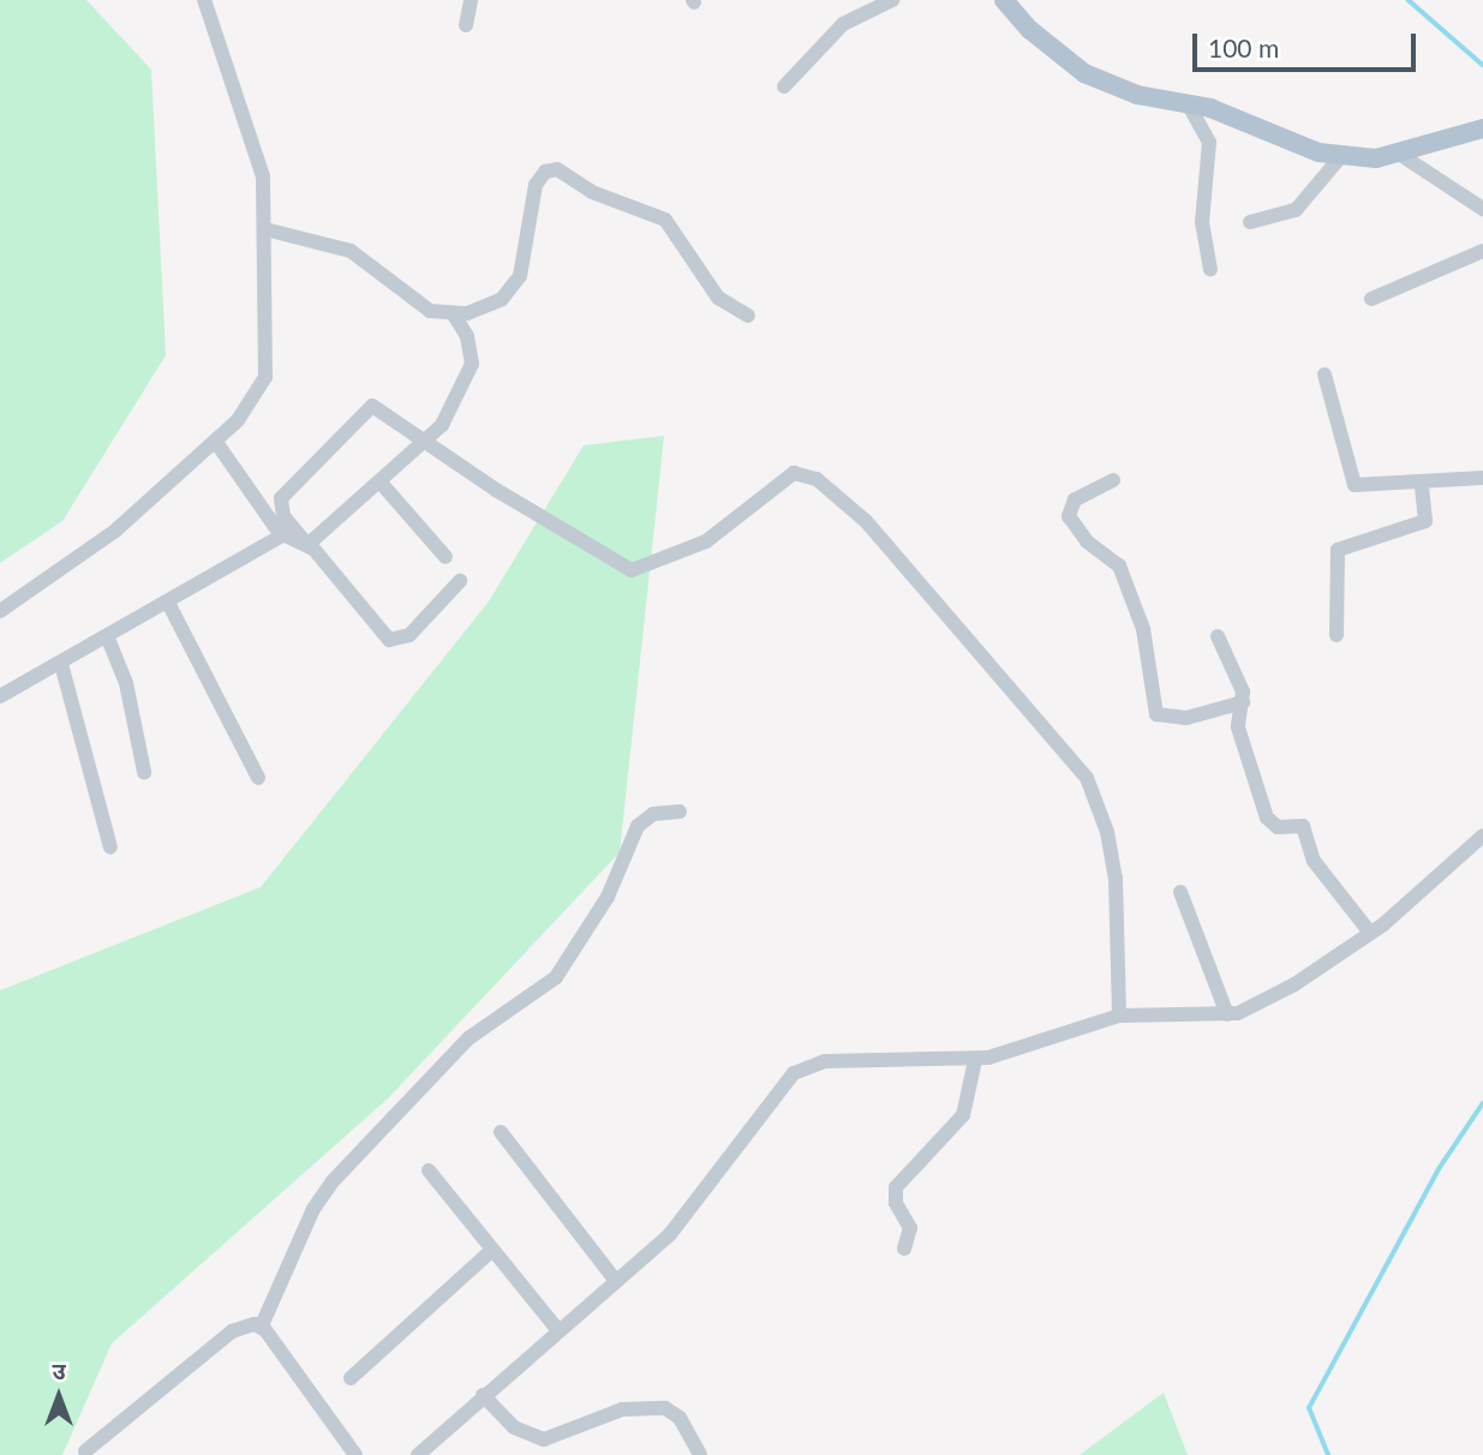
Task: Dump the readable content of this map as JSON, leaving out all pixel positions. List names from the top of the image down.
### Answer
{
  "scale_bar": "100 m",
  "north": "top"
}
